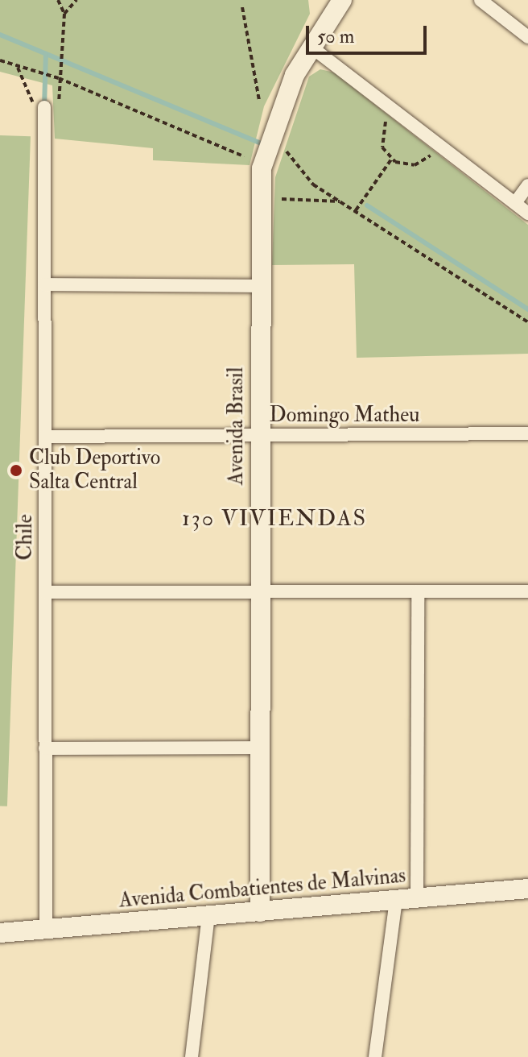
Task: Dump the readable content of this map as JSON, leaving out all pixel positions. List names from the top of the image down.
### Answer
{
  "streets": {
    "street": [
      "Domingo Matheu",
      "Avenida Brasil",
      "Chile",
      "Avenida Combatientes de Malvinas"
    ]
  },
  "crossings": [
    ["Domingo Matheu", "Avenida Brasil"],
    ["Domingo Matheu", "Chile"],
    ["Avenida Brasil", "Avenida Combatientes de Malvinas"],
    ["Chile", "Avenida Combatientes de Malvinas"]
  ],
  "districts": ["130 VIVIENDAS"],
  "places": ["Club Deportivo Salta Central"],
  "scale_bar": "50 m"
}
